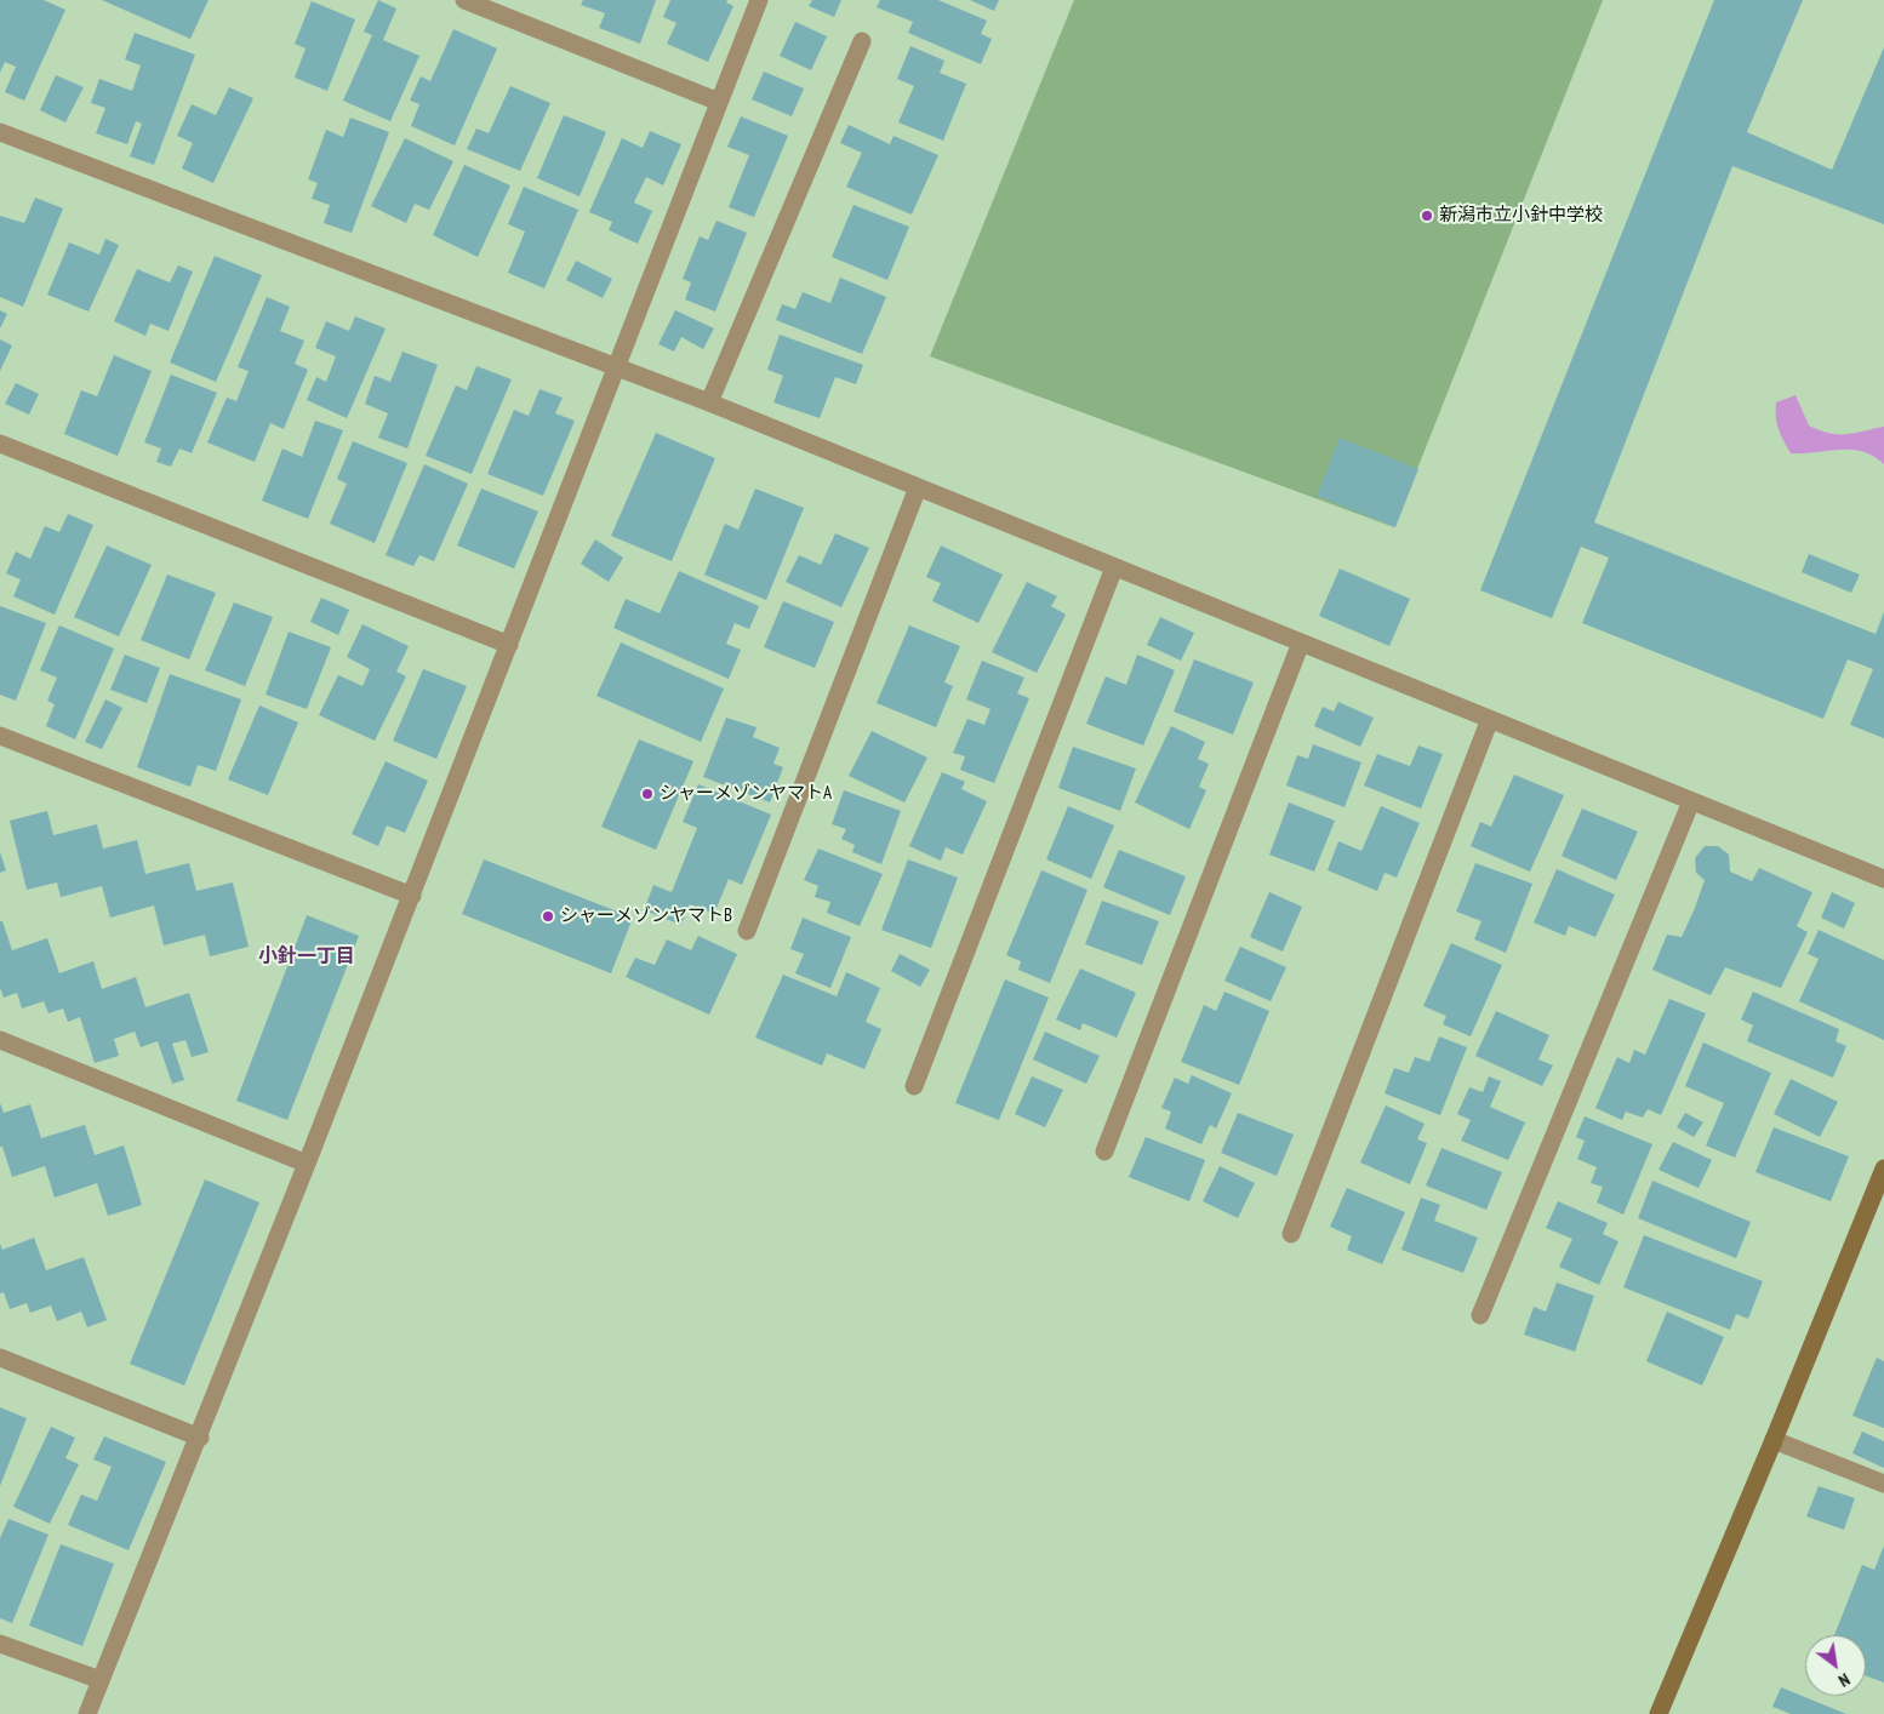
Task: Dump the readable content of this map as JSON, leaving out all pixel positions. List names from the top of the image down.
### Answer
{
  "districts": ["小針一丁目"],
  "places": ["新潟市立小針中学校", "シャーメゾンヤマトA", "シャーメゾンヤマトB"],
  "north": "bottom right"
}
